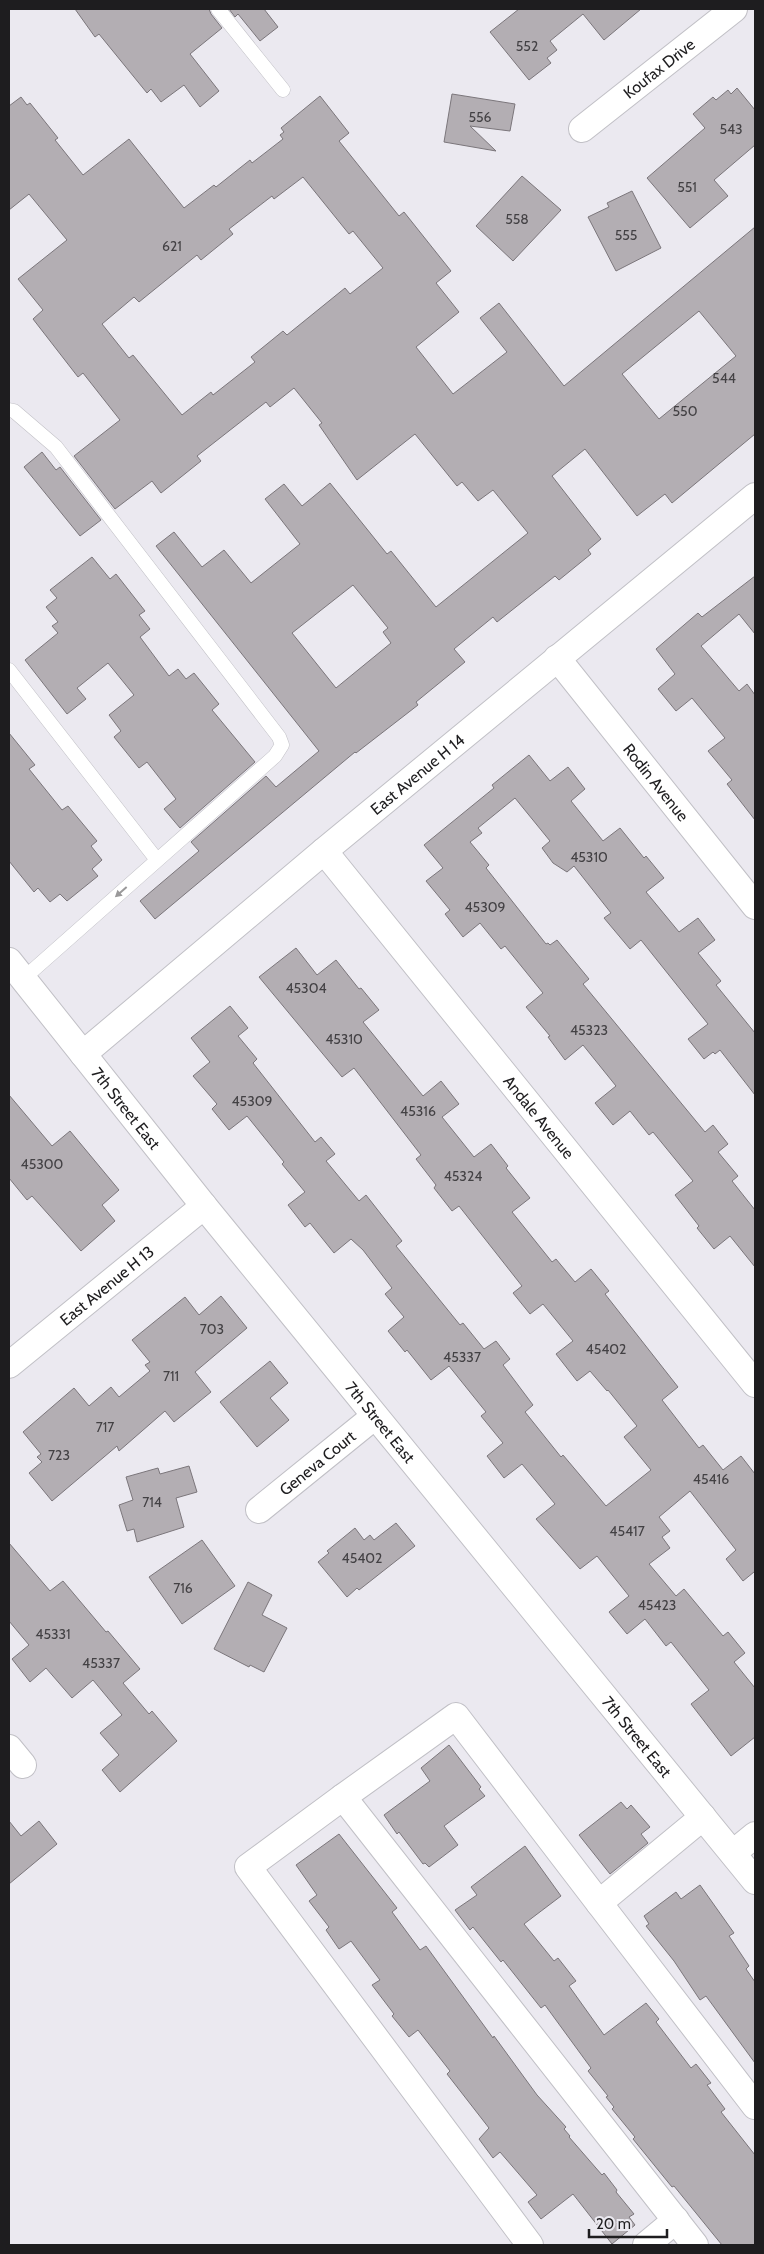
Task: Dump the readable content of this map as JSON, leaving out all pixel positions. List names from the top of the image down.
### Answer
{
  "streets": {
    "street": [
      "Koufax Drive",
      "East Avenue H 14",
      "Rodin Avenue",
      "7th Street East",
      "Andale Avenue",
      "East Avenue H 13",
      "Geneva Court"
    ]
  },
  "crossings": [
    ["East Avenue H 14", "Rodin Avenue"],
    ["East Avenue H 14", "7th Street East"],
    ["East Avenue H 14", "Andale Avenue"],
    ["7th Street East", "East Avenue H 13"],
    ["7th Street East", "Geneva Court"]
  ],
  "house_numbers": [
    "552",
    "556",
    "543",
    "551",
    "558",
    "555",
    "621",
    "544",
    "550",
    "45310",
    "45309",
    "45304",
    "45323",
    "45310",
    "45309",
    "45316",
    "45300",
    "45324",
    "703",
    "45402",
    "45337",
    "711",
    "717",
    "723",
    "45416",
    "714",
    "45417",
    "45402",
    "716",
    "45423",
    "45331",
    "45337"
  ],
  "scale_bar": "20 m"
}
